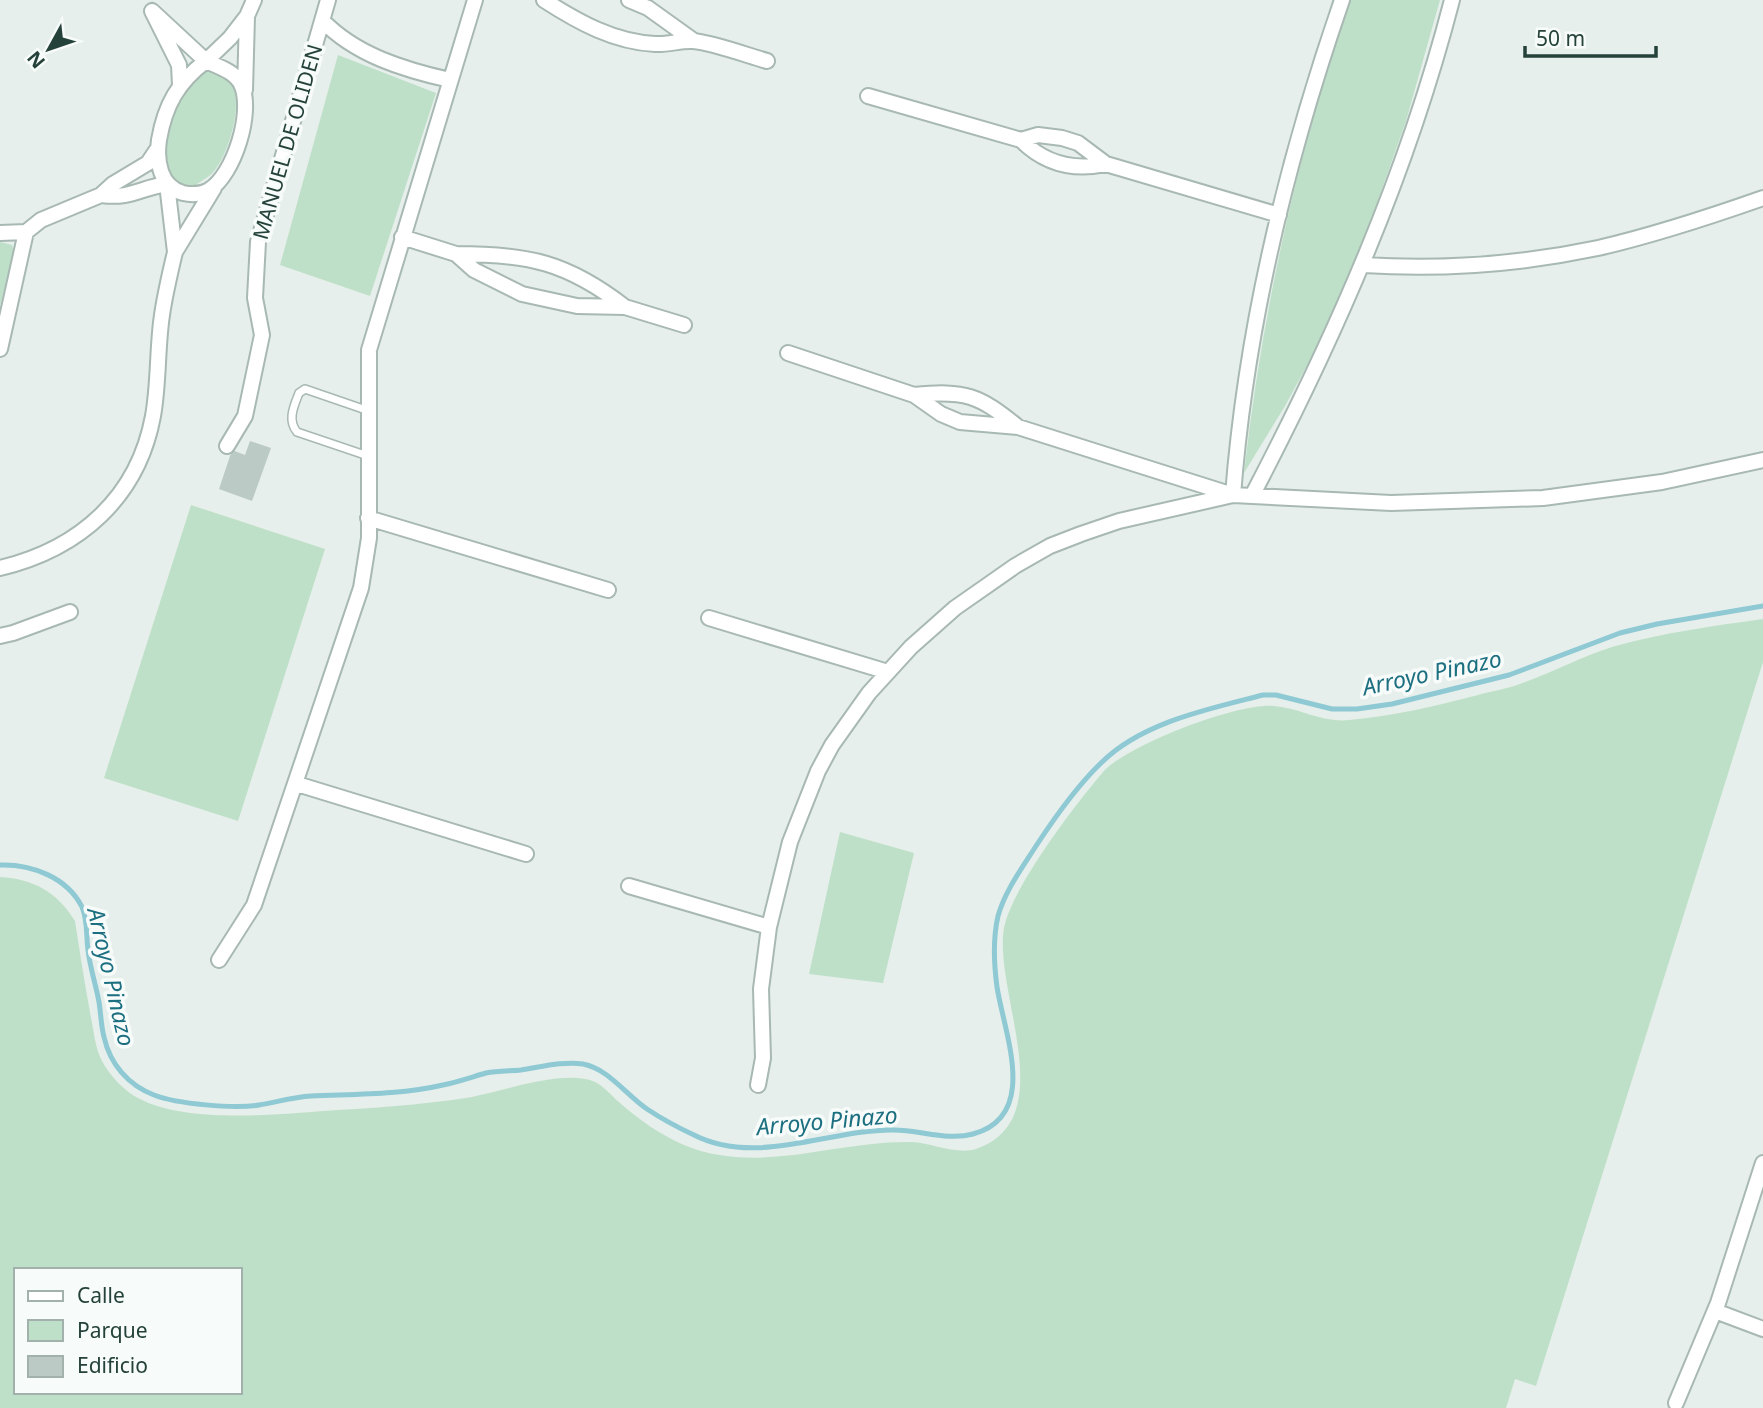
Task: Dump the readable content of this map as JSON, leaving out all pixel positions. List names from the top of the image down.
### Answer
{
  "streets": {
    "street": ["MANUEL DE OLIDEN"]
  },
  "water": ["Arroyo Pinazo"],
  "legend": ["Calle", "Parque", "Edificio"],
  "scale_bar": "50 m",
  "north": "bottom left"
}
